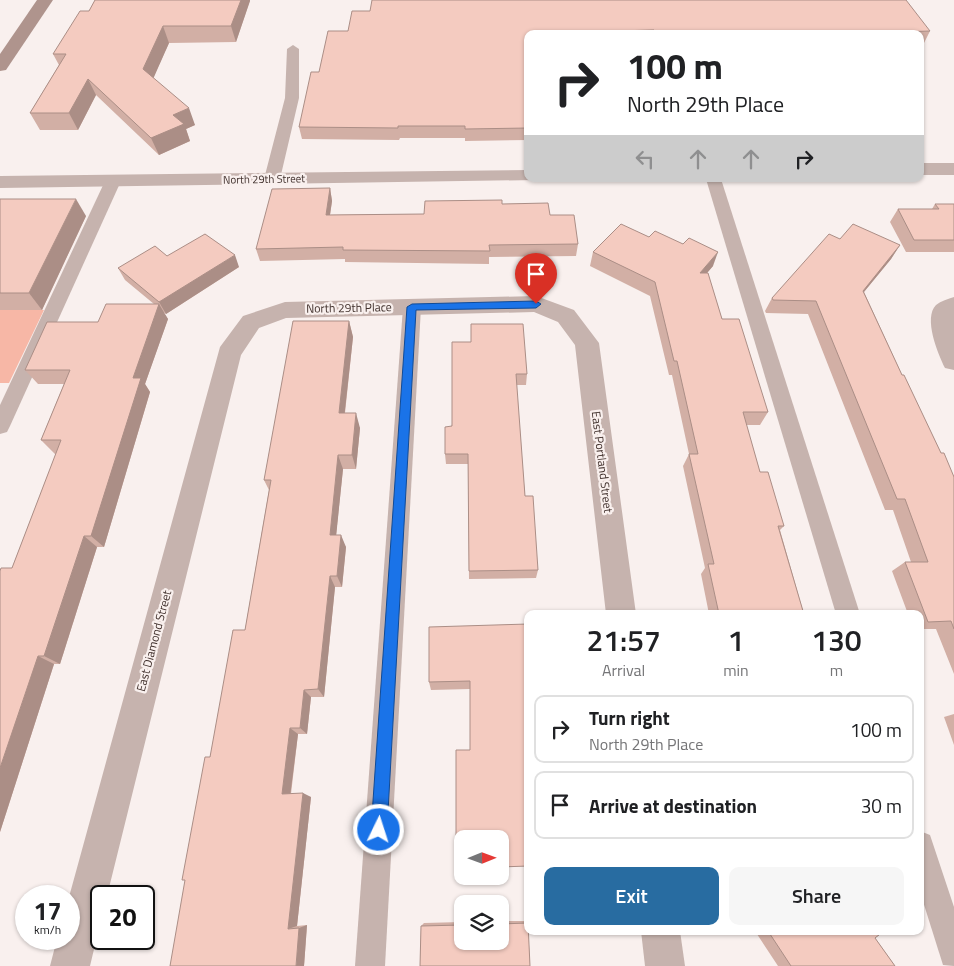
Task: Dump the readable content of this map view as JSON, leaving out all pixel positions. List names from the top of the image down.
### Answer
{
  "streets": {
    "street": [
      "North 29th Street",
      "North 29th Place",
      "East Portland Street",
      "East Diamond Street"
    ]
  },
  "crossings": [
    ["North 29th Place", "East Portland Street"],
    ["North 29th Place", "East Diamond Street"]
  ],
  "north": "right",
  "page": {
    "turn": ["100 m", "North 29th Place"],
    "eta": [
      "21:57",
      "Arrival",
      "1",
      "min",
      "130",
      "m"
    ],
    "list": [
      {
        "name": "Turn right",
        "note": "North 29th Place",
        "value": "100 m"
      },
      {
        "name": "Arrive at destination",
        "value": "30 m"
      }
    ],
    "buttons": ["Exit", "Share"],
    "speed": "17 km/h",
    "limit": "20"
  }
}
